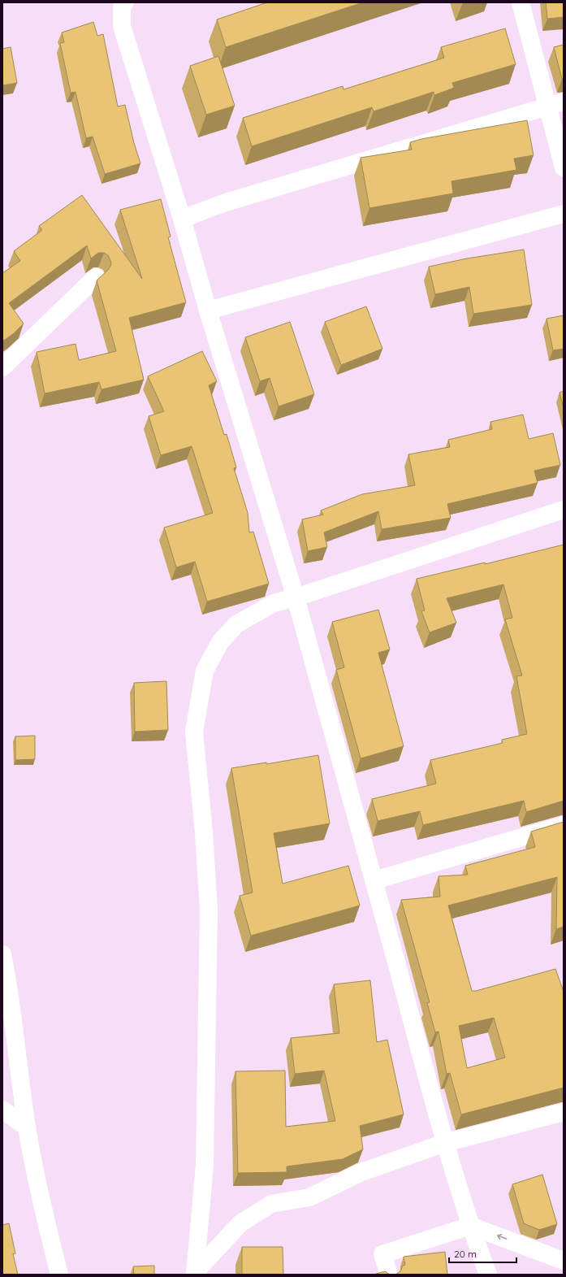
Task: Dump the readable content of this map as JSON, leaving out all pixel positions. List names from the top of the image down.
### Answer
{
  "scale_bar": "20 m"
}
